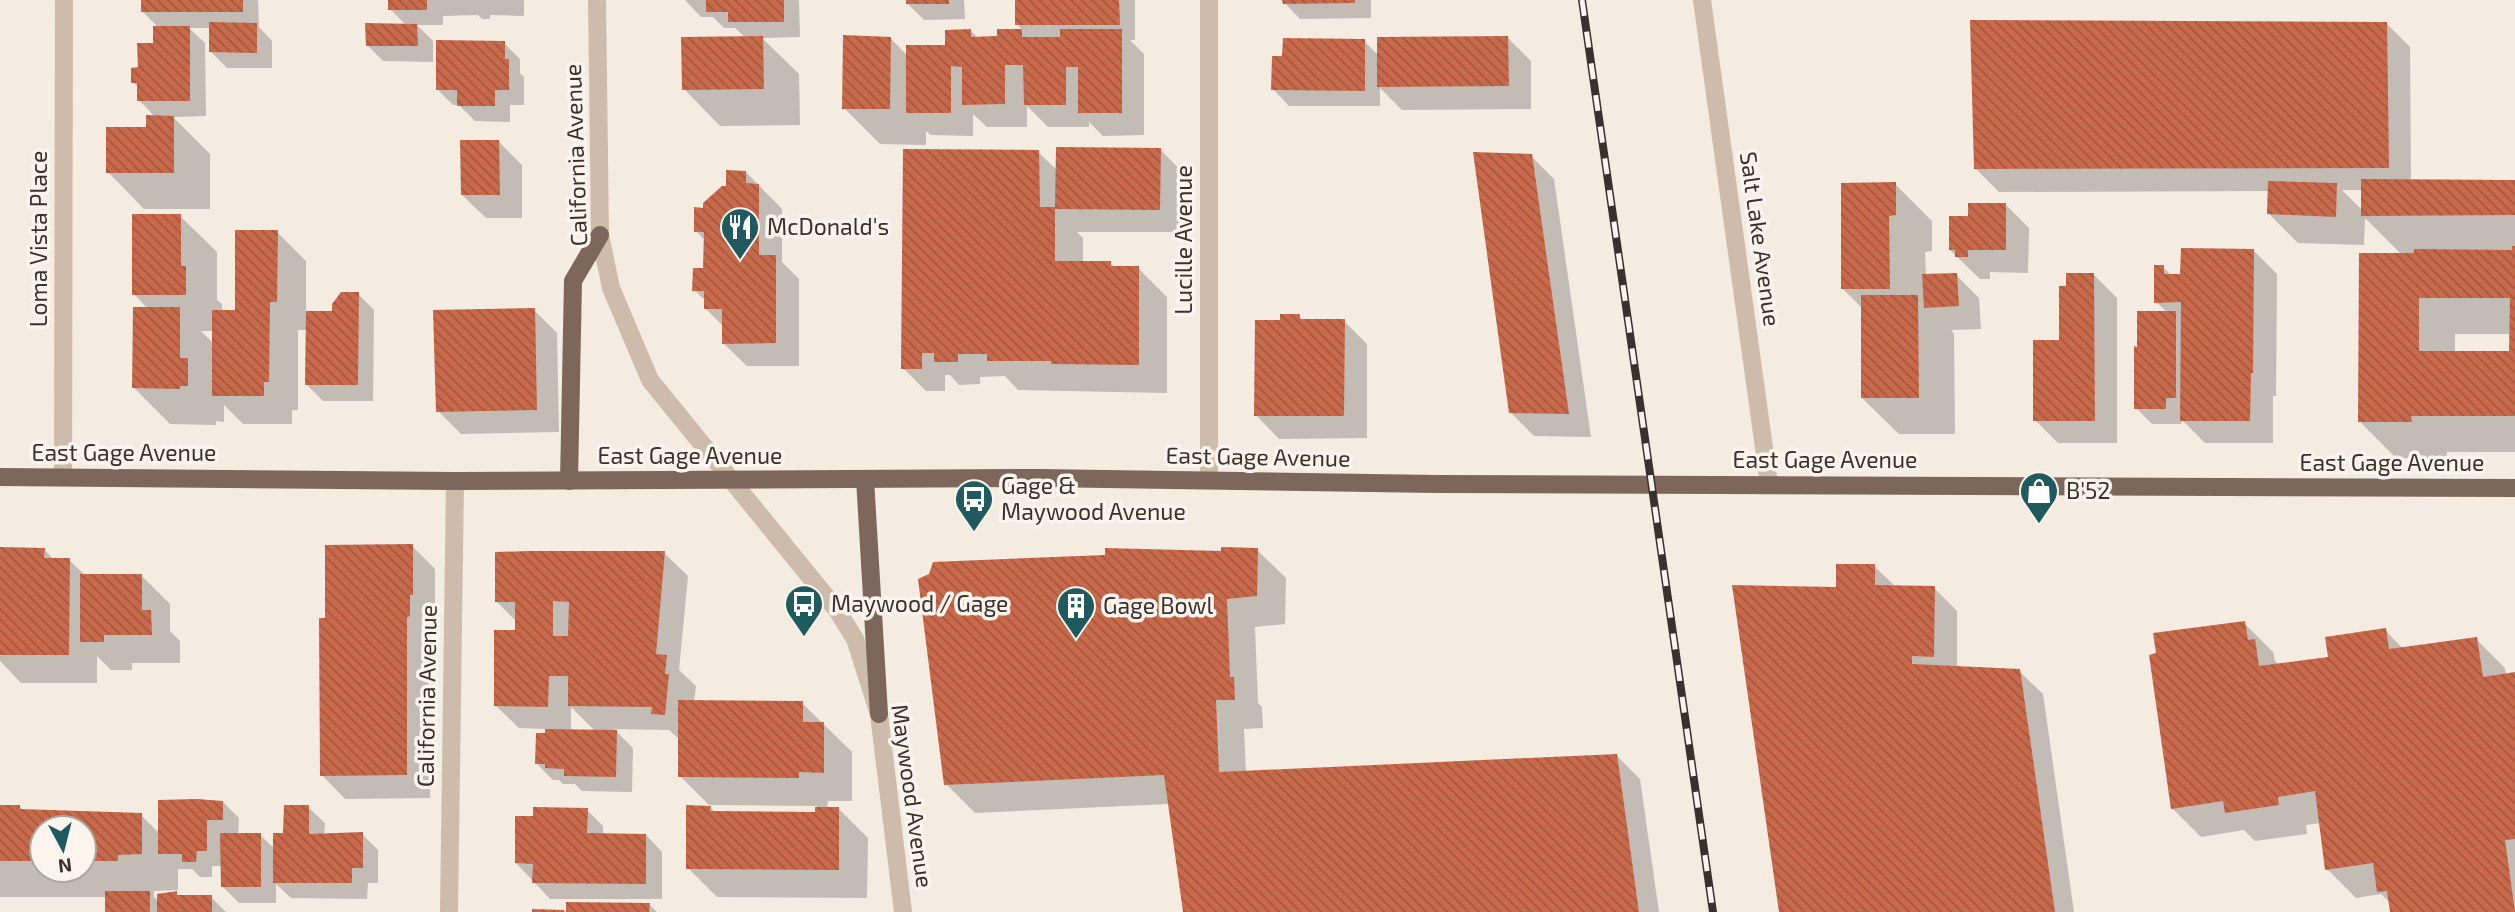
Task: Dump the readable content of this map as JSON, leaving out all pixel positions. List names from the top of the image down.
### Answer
{
  "streets": {
    "main road": ["East Gage Avenue"],
    "street": [
      "California Avenue",
      "Loma Vista Place",
      "Salt Lake Avenue",
      "Lucille Avenue",
      "Maywood Avenue"
    ]
  },
  "crossings": [
    ["California Avenue", "East Gage Avenue"],
    ["California Avenue", "Maywood Avenue"],
    ["Loma Vista Place", "East Gage Avenue"],
    ["Salt Lake Avenue", "East Gage Avenue"],
    ["Lucille Avenue", "East Gage Avenue"],
    ["East Gage Avenue", "Maywood Avenue"]
  ],
  "places": {
    "restaurant": ["McDonald's"],
    "shop": ["B'52"],
    "bus stop": ["Gage & Maywood Avenue", "Maywood / Gage"],
    "building": ["Gage Bowl"]
  },
  "north": "bottom"
}
